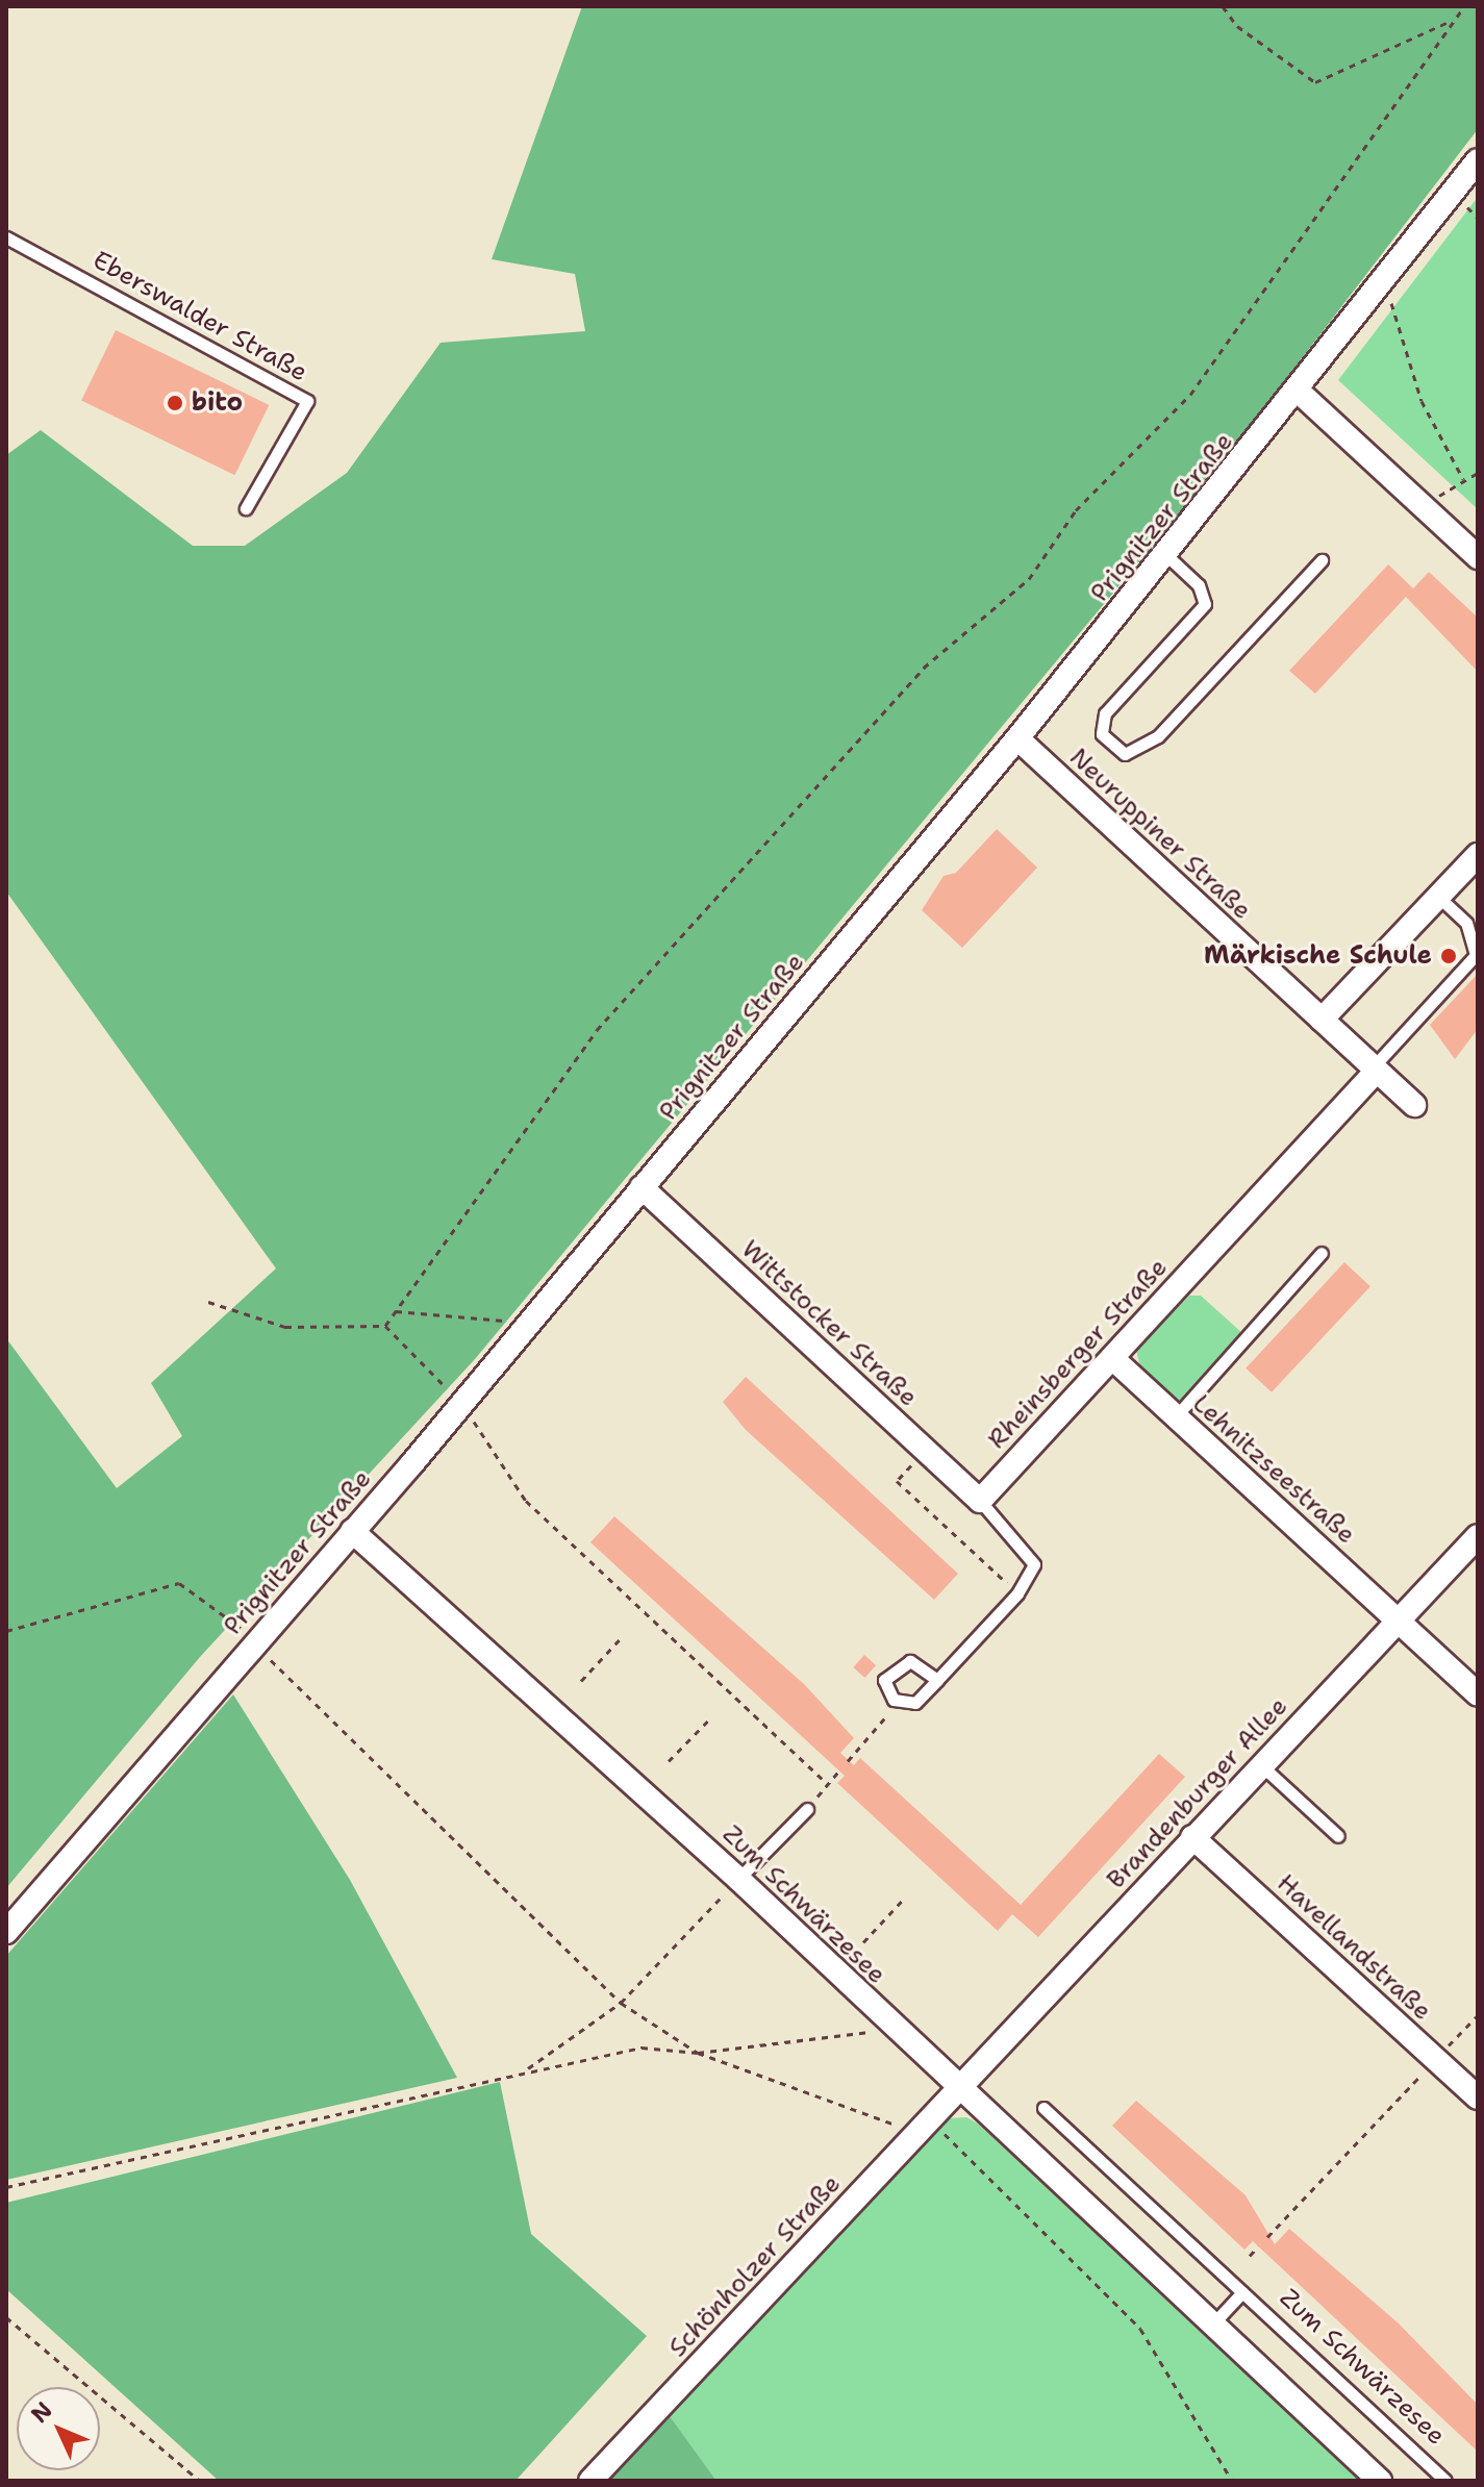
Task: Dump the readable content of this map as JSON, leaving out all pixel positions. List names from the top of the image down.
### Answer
{
  "streets": {
    "street": [
      "Prignitzer Straße",
      "Neuruppiner Straße",
      "Wittstocker Straße",
      "Rheinsberger Straße",
      "Lehnitzseestraße",
      "Brandenburger Allee",
      "Zum Schwärzesee",
      "Havellandstraße",
      "Schönholzer Straße"
    ],
    "lane": ["Eberswalder Straße"]
  },
  "crossings": [
    ["Prignitzer Straße", "Neuruppiner Straße"],
    ["Prignitzer Straße", "Wittstocker Straße"],
    ["Prignitzer Straße", "Zum Schwärzesee"],
    ["Neuruppiner Straße", "Rheinsberger Straße"],
    ["Wittstocker Straße", "Rheinsberger Straße"],
    ["Rheinsberger Straße", "Lehnitzseestraße"],
    ["Lehnitzseestraße", "Brandenburger Allee"],
    ["Brandenburger Allee", "Zum Schwärzesee"],
    ["Brandenburger Allee", "Havellandstraße"],
    ["Brandenburger Allee", "Schönholzer Straße"],
    ["Zum Schwärzesee", "Schönholzer Straße"]
  ],
  "places": ["bito", "Märkische Schule"],
  "north": "top left"
}
